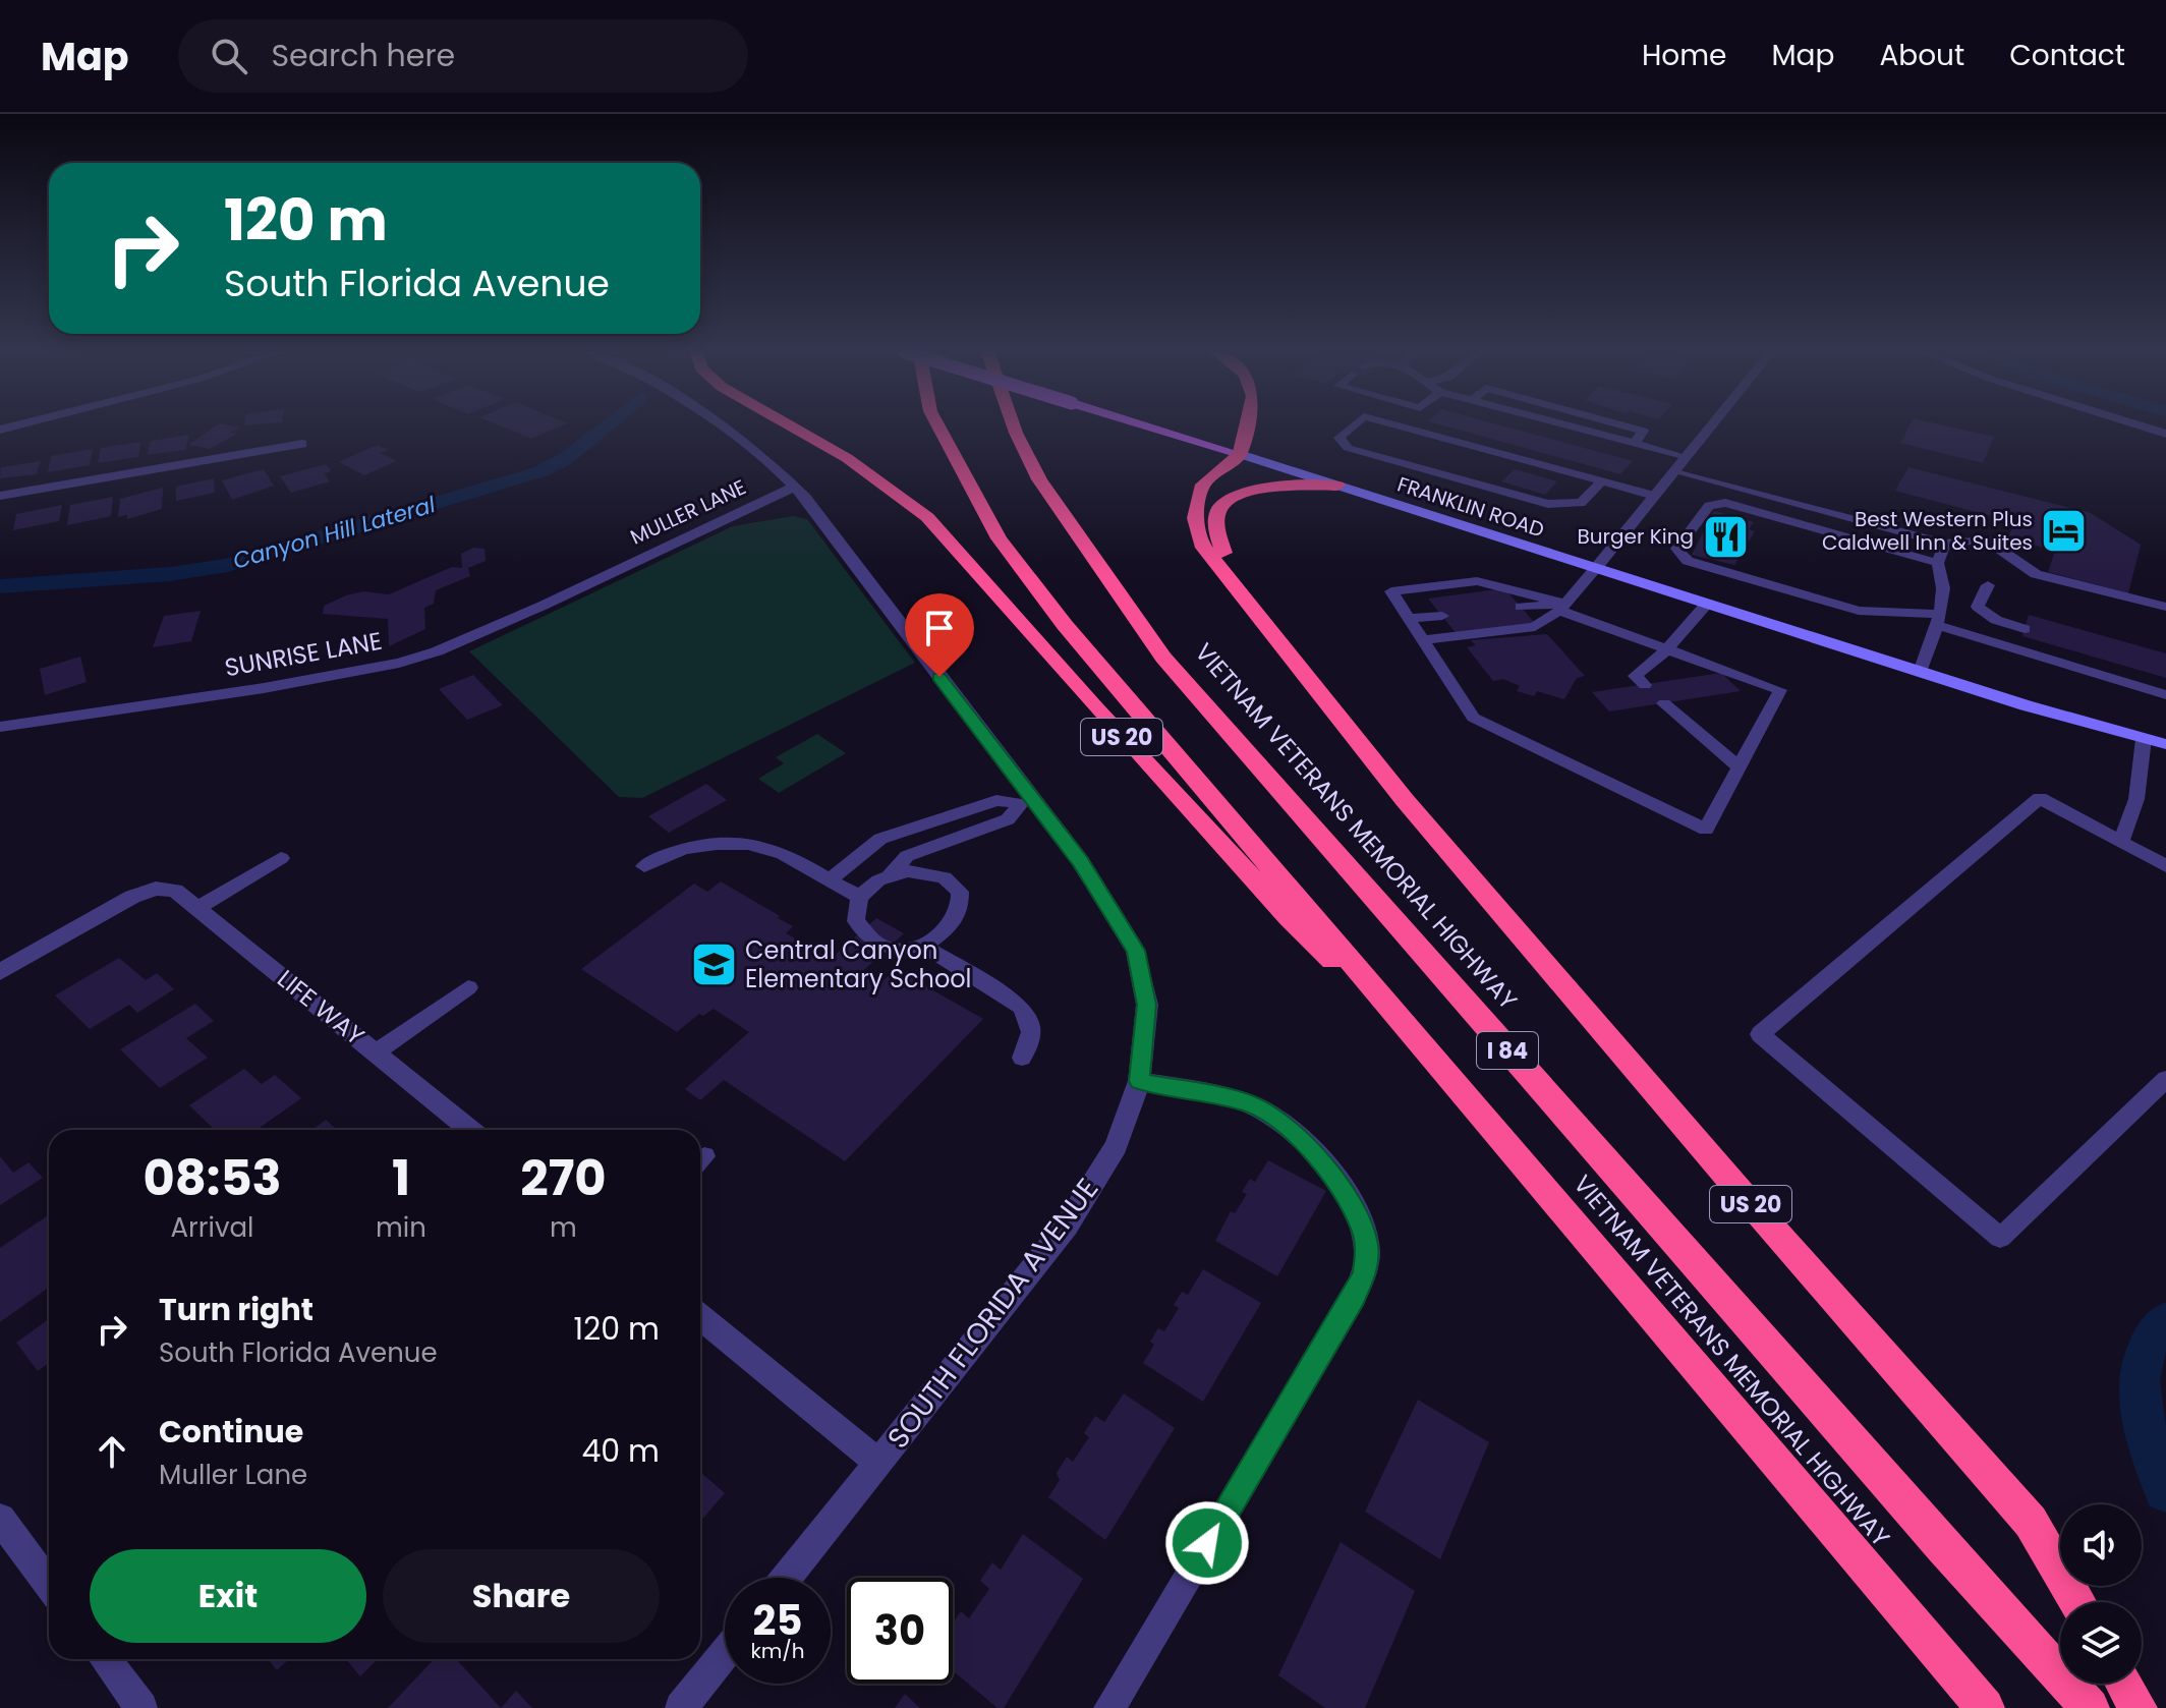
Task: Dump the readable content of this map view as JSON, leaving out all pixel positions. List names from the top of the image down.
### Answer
{
  "streets": {
    "highway": ["US 20", "VIETNAM VETERANS MEMORIAL HIGHWAY", "I 84"],
    "main road": ["FRANKLIN ROAD"],
    "street": [
      "MULLER LANE",
      "SUNRISE LANE",
      "LIFE WAY",
      "SOUTH FLORIDA AVENUE"
    ]
  },
  "crossings": [
    ["FRANKLIN ROAD", "US 20"],
    ["MULLER LANE", "SUNRISE LANE"],
    ["MULLER LANE", "SOUTH FLORIDA AVENUE"],
    ["US 20", "VIETNAM VETERANS MEMORIAL HIGHWAY"]
  ],
  "water": ["Canyon Hill Lateral"],
  "places": {
    "hotel": ["Best Western Plus Caldwell Inn & Suites"],
    "restaurant": ["Burger King"],
    "school or university": ["Central Canyon Elementary School"]
  },
  "page": {
    "header": "Map",
    "search": "Search here",
    "nav": [
      "Home",
      "Map",
      "About",
      "Contact"
    ],
    "turn": ["120 m", "South Florida Avenue"],
    "eta": [
      "08:53",
      "Arrival",
      "1",
      "min",
      "270",
      "m"
    ],
    "list": [
      {
        "name": "Turn right",
        "note": "South Florida Avenue",
        "value": "120 m"
      },
      {
        "name": "Continue",
        "note": "Muller Lane",
        "value": "40 m"
      }
    ],
    "buttons": ["Exit", "Share"],
    "speed": "25 km/h",
    "limit": "30"
  }
}
